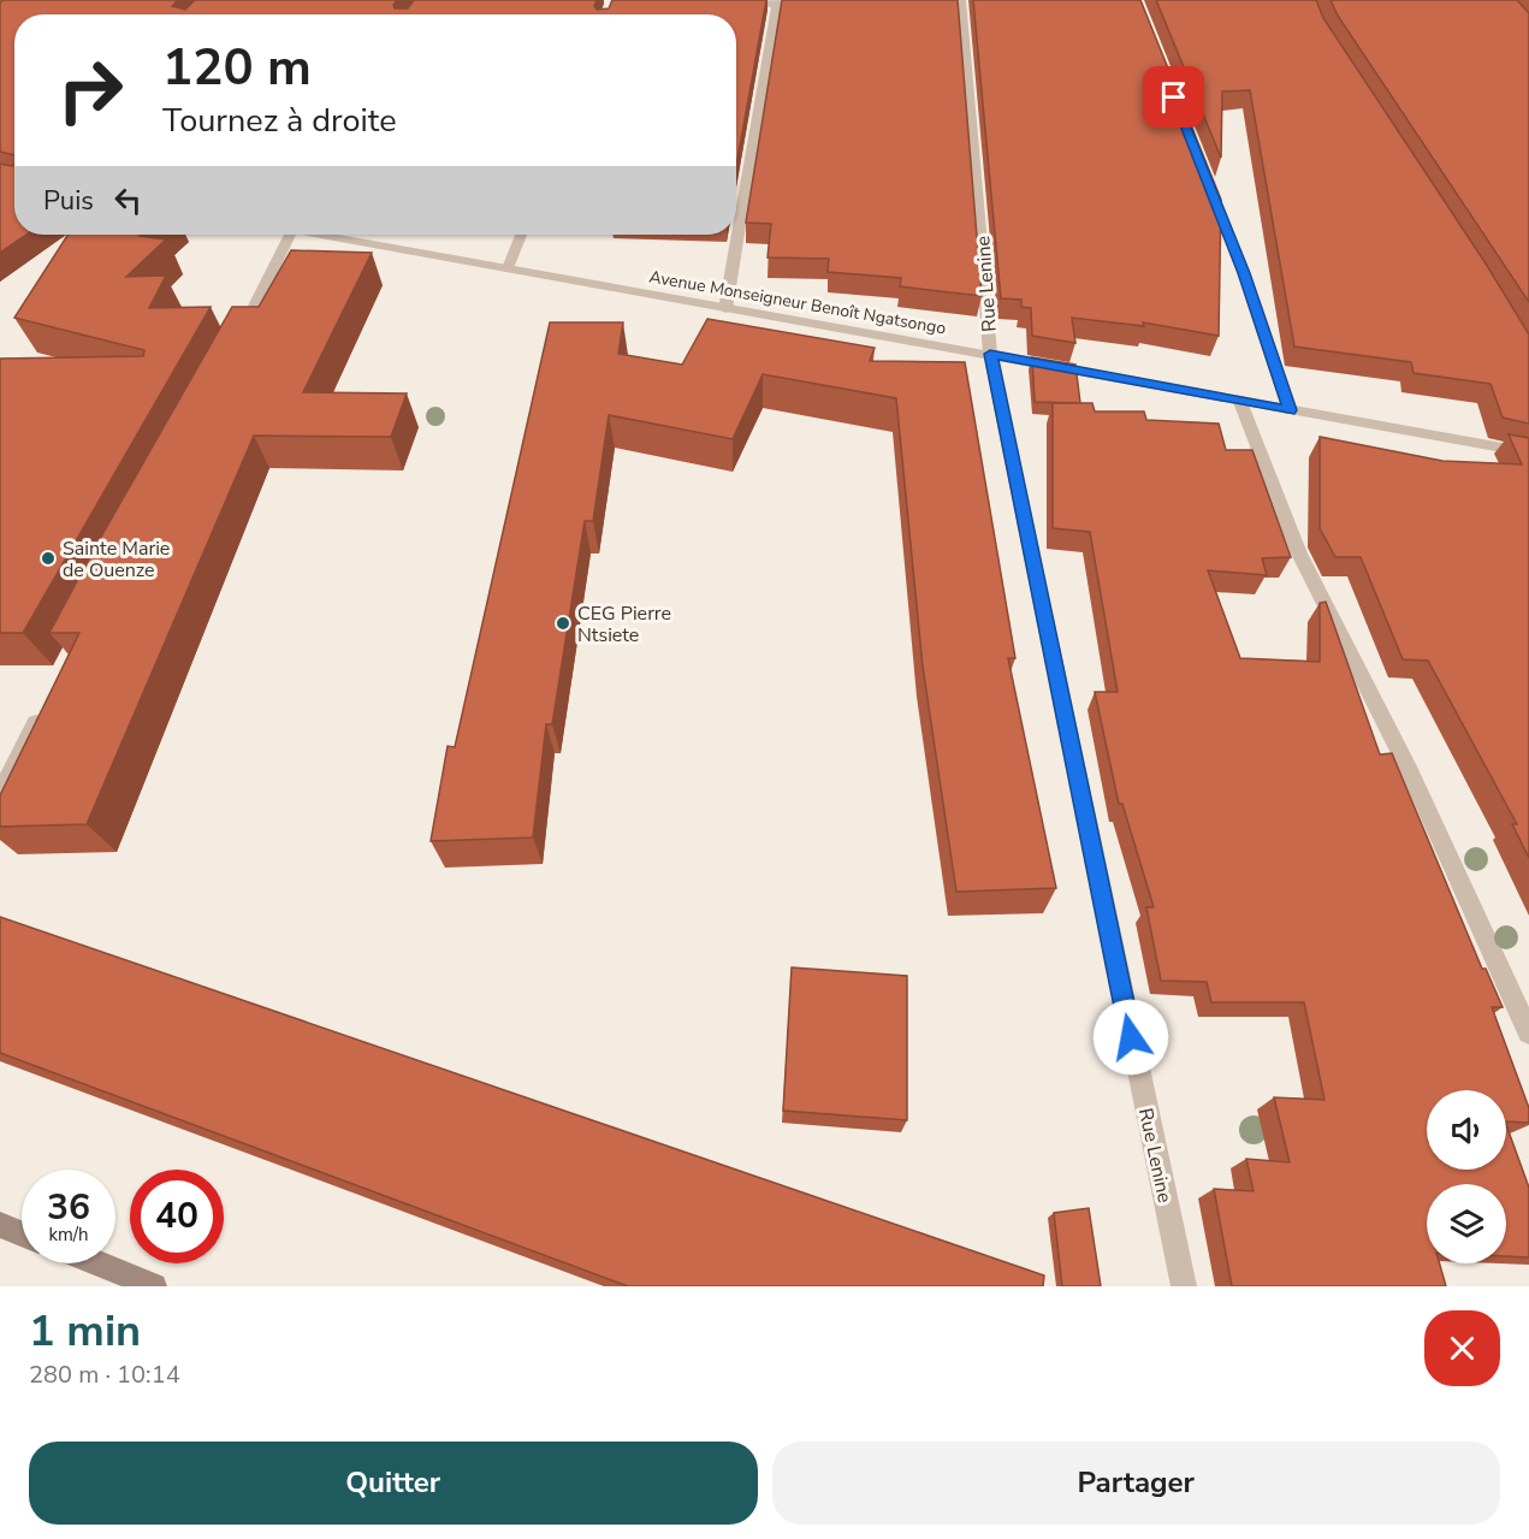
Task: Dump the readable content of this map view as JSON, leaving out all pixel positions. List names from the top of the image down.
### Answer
{
  "streets": {
    "street": ["Rue Lenine", "Avenue Monseigneur Benoît Ngatsongo"]
  },
  "crossings": [
    ["Rue Lenine", "Avenue Monseigneur Benoît Ngatsongo"]
  ],
  "places": ["Sainte Marie de Ouenze", "CEG Pierre Ntsiete"],
  "page": {
    "turn": ["120 m", "Tournez à droite"],
    "then": "Puis",
    "speed": "36 km/h",
    "limit": "40",
    "heading": ["1 min", "280 m · 10:14"],
    "buttons": ["Quitter", "Partager"]
  }
}
